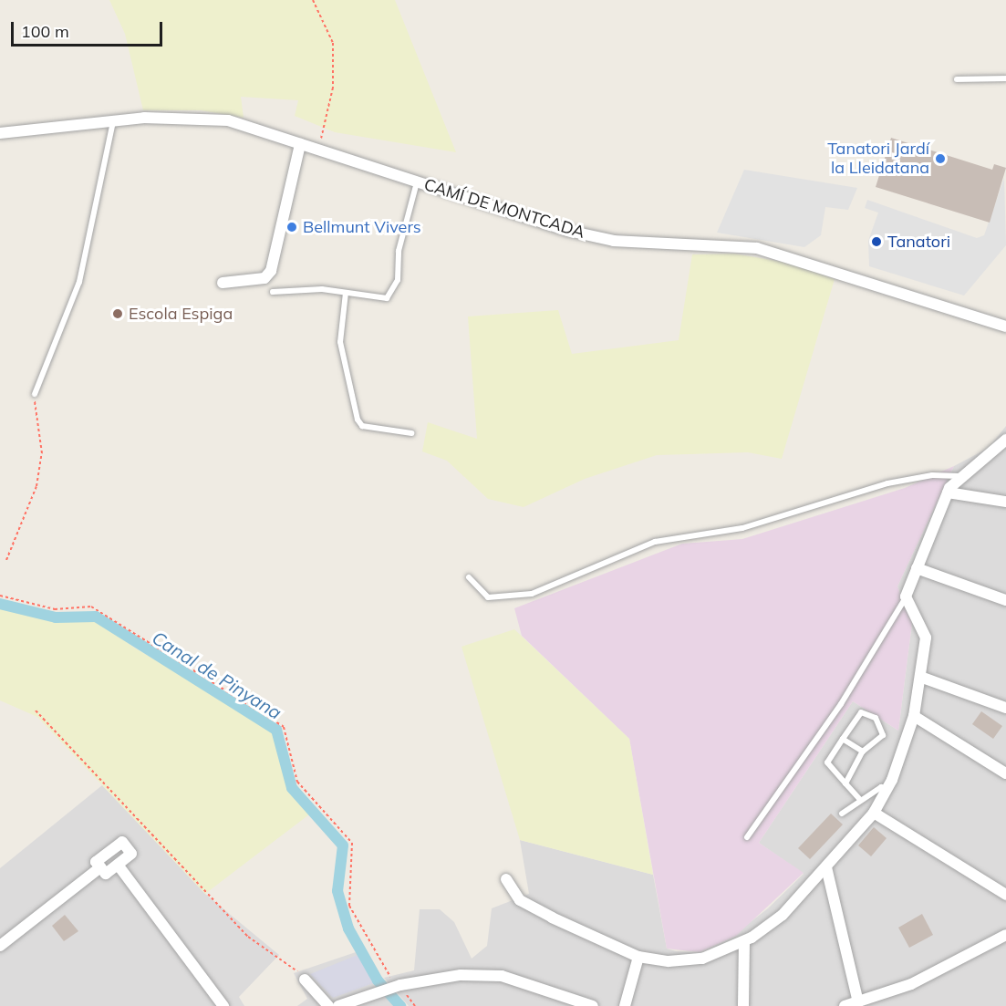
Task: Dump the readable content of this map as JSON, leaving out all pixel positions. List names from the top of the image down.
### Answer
{
  "streets": {
    "street": ["CAMÍ DE MONTCADA"]
  },
  "water": ["Canal de Pinyana"],
  "places": [
    "Tanatori Jardí la Lleidatana",
    "Bellmunt Vivers",
    "Tanatori",
    "Escola Espiga"
  ],
  "scale_bar": "100 m"
}
